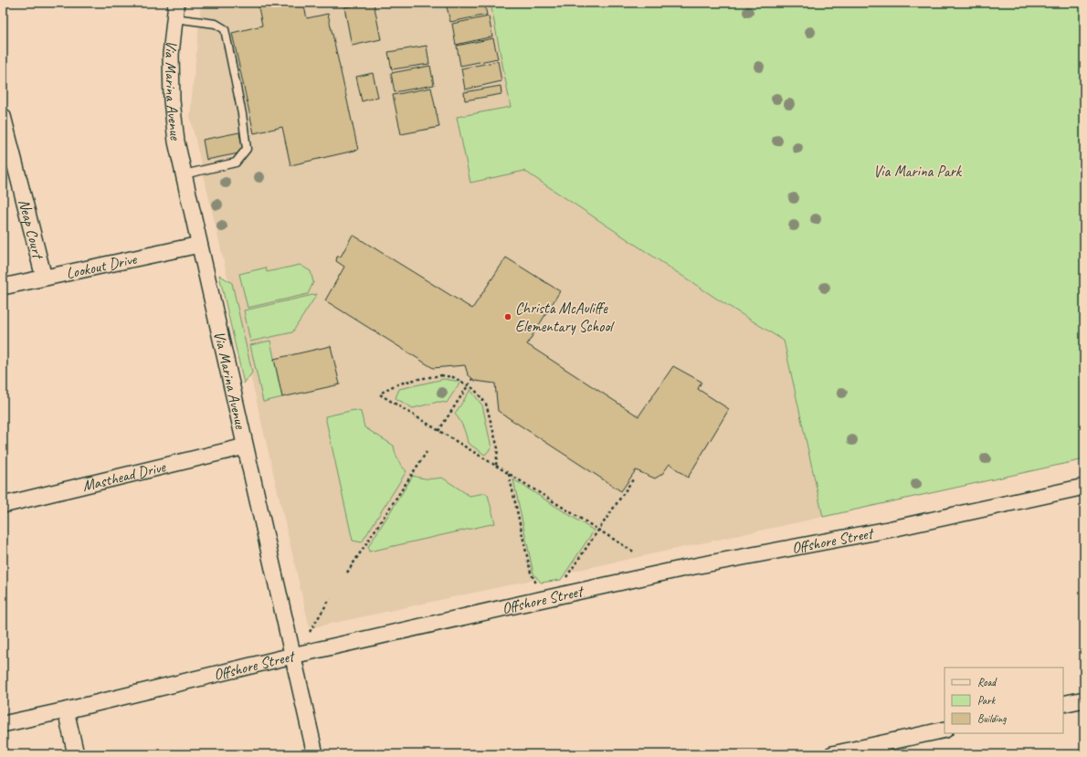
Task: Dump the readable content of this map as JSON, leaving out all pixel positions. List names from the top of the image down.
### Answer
{
  "streets": {
    "street": [
      "Via Marina Avenue",
      "Neap Court",
      "Lookout Drive",
      "Masthead Drive",
      "Offshore Street"
    ]
  },
  "crossings": [
    ["Via Marina Avenue", "Lookout Drive"],
    ["Via Marina Avenue", "Masthead Drive"],
    ["Via Marina Avenue", "Offshore Street"],
    ["Neap Court", "Lookout Drive"]
  ],
  "parks": ["Via Marina Park"],
  "places": ["Christa McAuliffe Elementary School"],
  "legend": ["Road", "Park", "Building"]
}
